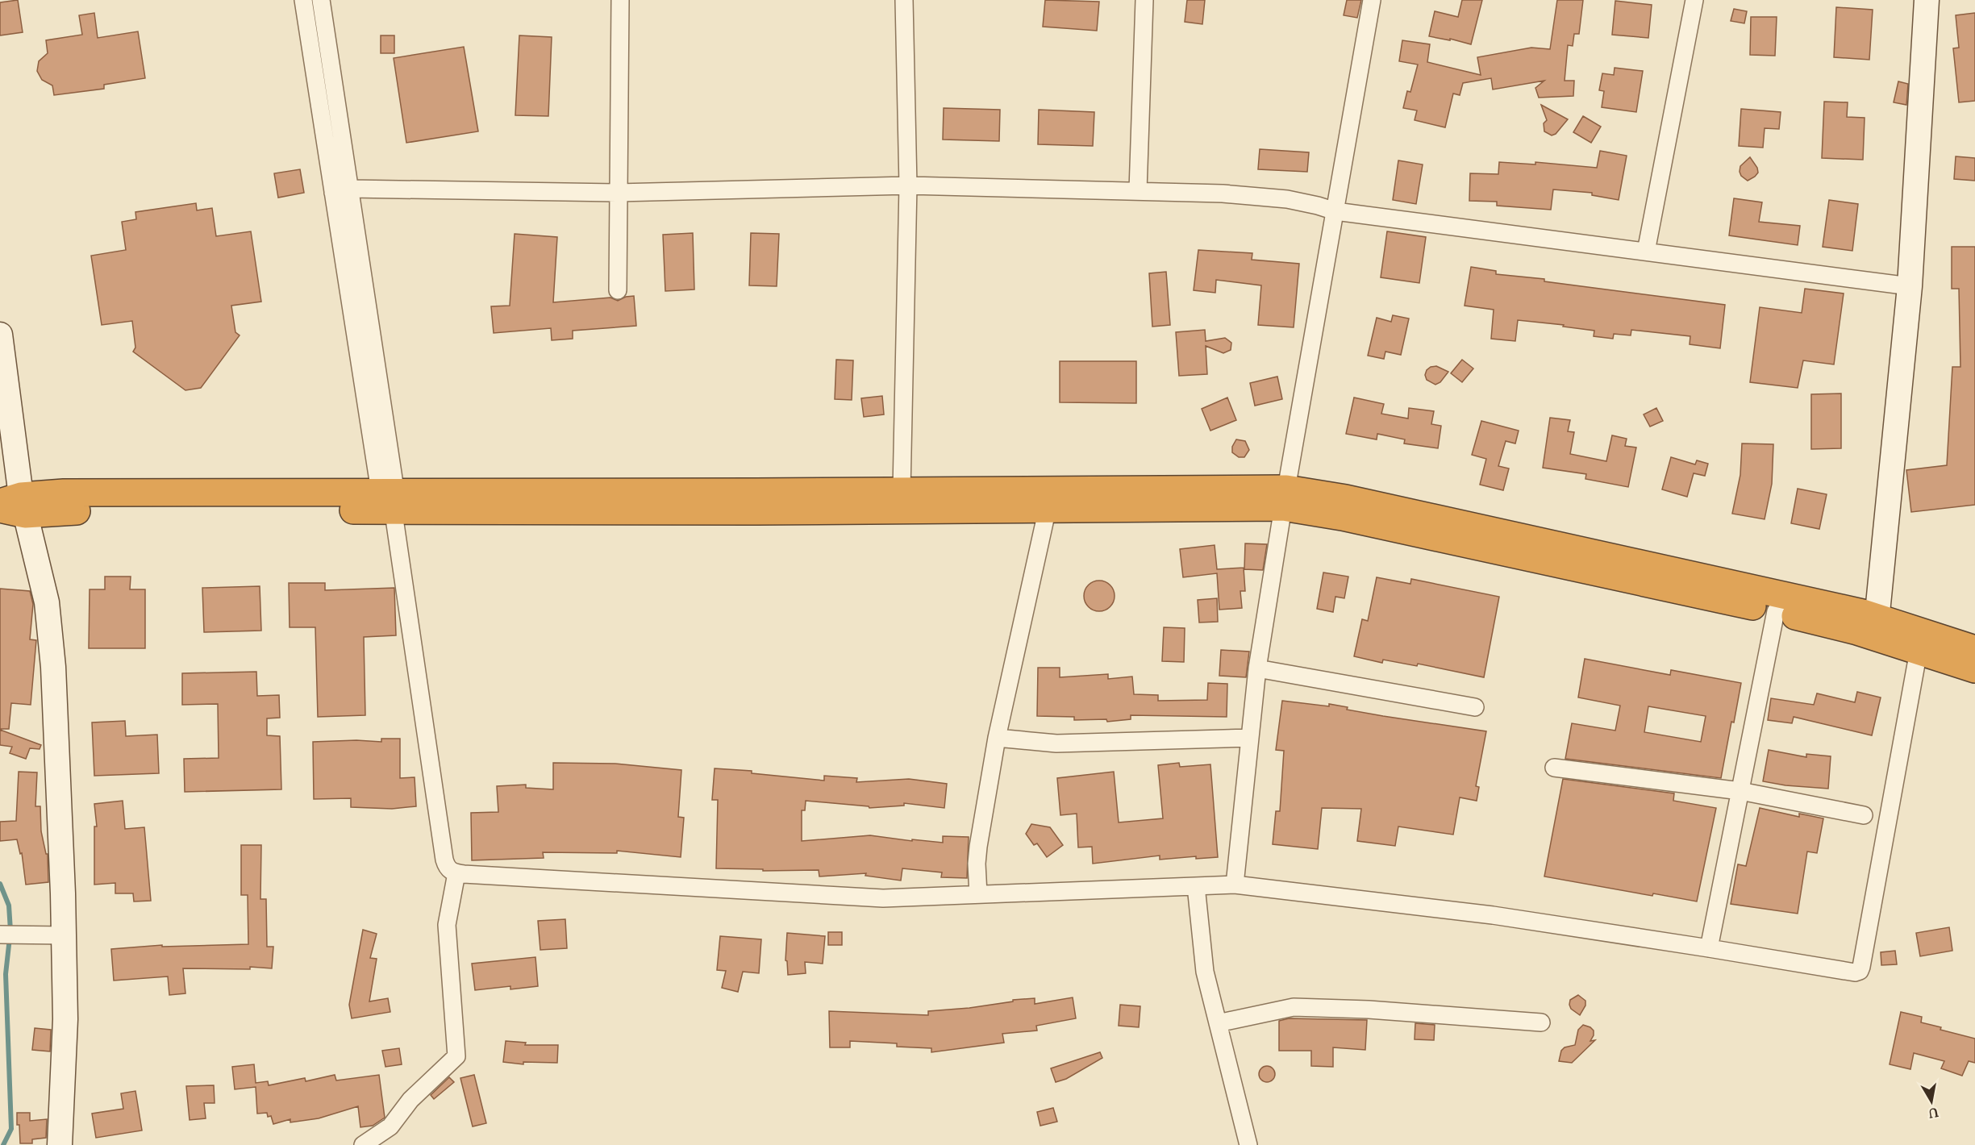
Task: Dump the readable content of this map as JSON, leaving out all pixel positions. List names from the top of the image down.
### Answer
{
  "north": "bottom"
}
